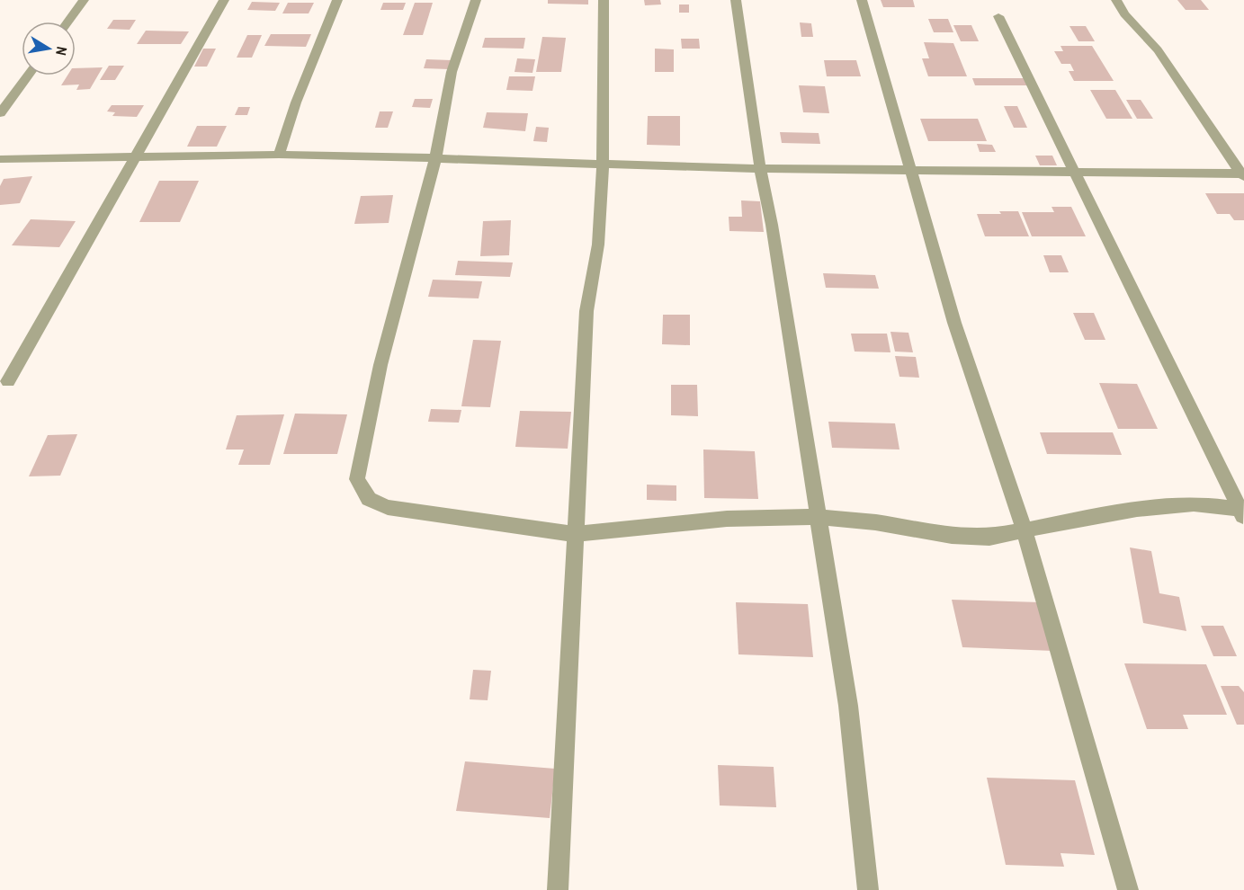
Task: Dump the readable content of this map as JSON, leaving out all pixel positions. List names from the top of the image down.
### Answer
{
  "north": "right"
}
